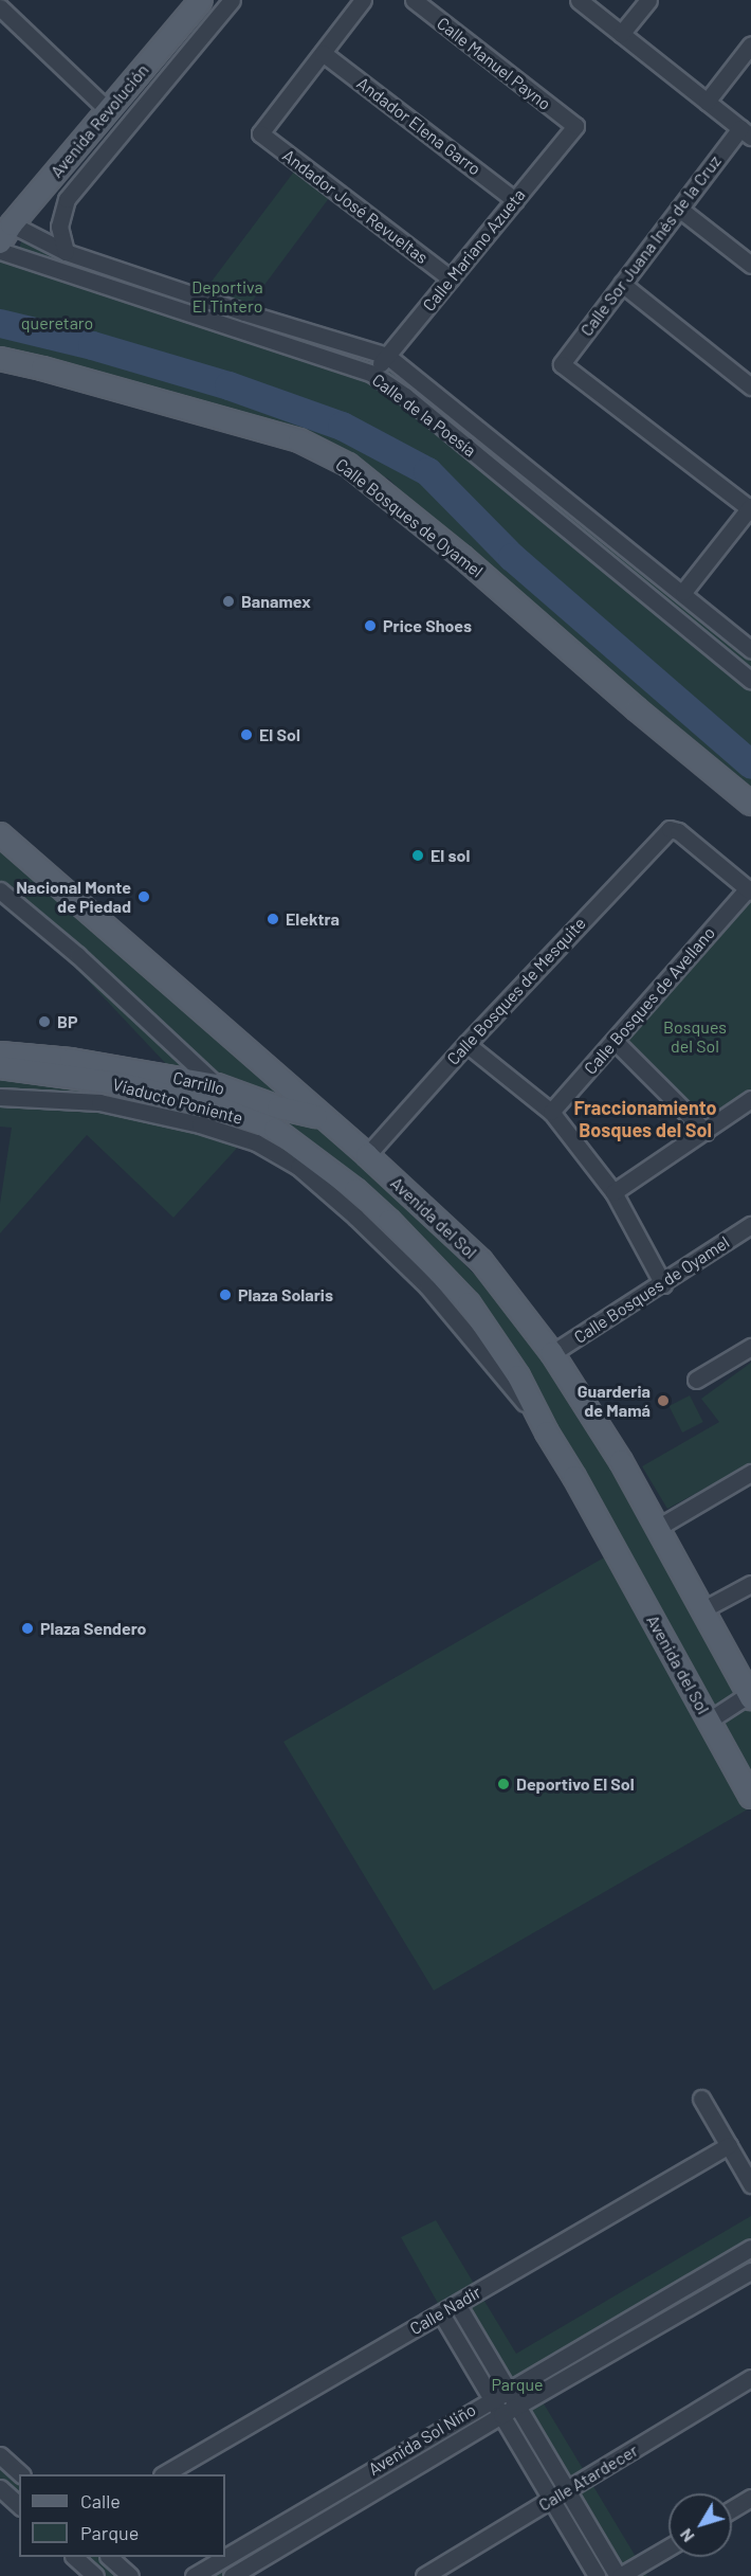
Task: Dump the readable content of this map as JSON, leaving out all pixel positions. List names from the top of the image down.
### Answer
{
  "streets": {
    "main road": [
      "Avenida Revolución",
      "Calle Bosques de Oyamel",
      "Carrillo",
      "Viaducto Poniente",
      "Avenida del Sol"
    ],
    "street": [
      "Calle Manuel Payno",
      "Andador Elena Garro",
      "Andador José Revueltas",
      "Calle Sor Juana Inés de la Cruz",
      "Calle Mariano Azueta",
      "Calle de la Poesía",
      "Calle Bosques de Mesquite",
      "Calle Bosques de Avellano",
      "Calle Nadir",
      "Avenida Sol Niño",
      "Calle Atardecer"
    ]
  },
  "crossings": [
    ["Calle Manuel Payno", "Calle Mariano Azueta"],
    ["Avenida Revolución", "Calle de la Poesía"],
    ["Andador Elena Garro", "Andador José Revueltas"],
    ["Andador Elena Garro", "Calle Mariano Azueta"],
    ["Andador José Revueltas", "Calle Mariano Azueta"],
    ["Calle Mariano Azueta", "Calle de la Poesía"],
    ["Calle Bosques de Oyamel", "Avenida del Sol"],
    ["Calle Bosques de Mesquite", "Calle Bosques de Avellano"],
    ["Calle Bosques de Mesquite", "Avenida del Sol"],
    ["Carrillo", "Avenida del Sol"],
    ["Viaducto Poniente", "Avenida del Sol"]
  ],
  "districts": ["Fraccionamiento Bosques del Sol"],
  "parks": [
    "Deportiva El Tintero",
    "queretaro",
    "Bosques del Sol",
    "Parque"
  ],
  "places": [
    "Banamex",
    "Price Shoes",
    "El Sol",
    "El sol",
    "Nacional Monte de Piedad",
    "Elektra",
    "BP",
    "Plaza Solaris",
    "Guarderia de Mamá",
    "Plaza Sendero",
    "Deportivo El Sol"
  ],
  "legend": ["Calle", "Parque"],
  "north": "bottom left"
}
